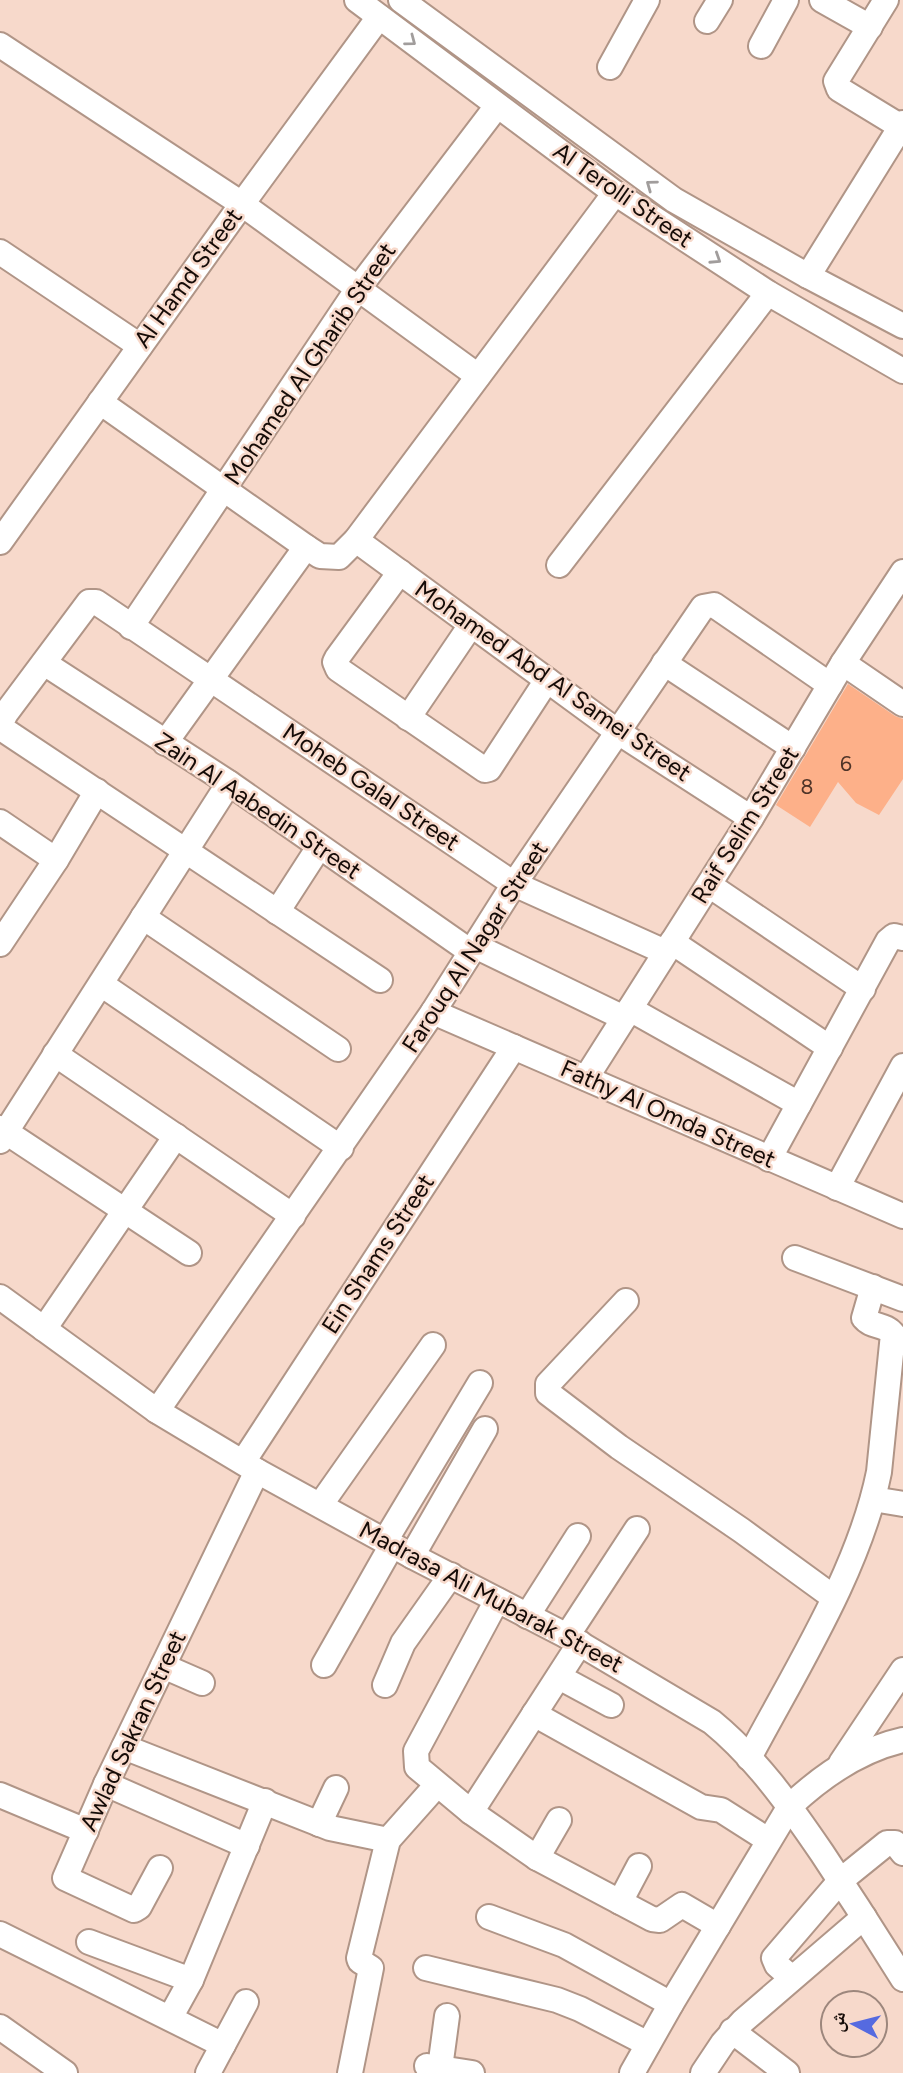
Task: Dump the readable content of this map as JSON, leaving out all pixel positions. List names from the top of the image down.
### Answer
{
  "streets": {
    "street": [
      "Al Terolli Street",
      "Al Hamd Street",
      "Mohamed Al Gharib Street",
      "Mohamed Abd Al Samei Street",
      "Moheb Galal Street",
      "Zain Al Aabedin Street",
      "Raif Selim Street",
      "Farouq Al Nagar Street",
      "Fathy Al Omda Street",
      "Ein Shams Street",
      "Madrasa Ali Mubarak Street",
      "Awlad Sakran Street"
    ]
  },
  "crossings": [
    ["Al Terolli Street", "Al Hamd Street"],
    ["Al Terolli Street", "Mohamed Al Gharib Street"],
    ["Mohamed Al Gharib Street", "Moheb Galal Street"],
    ["Mohamed Abd Al Samei Street", "Raif Selim Street"],
    ["Mohamed Abd Al Samei Street", "Farouq Al Nagar Street"],
    ["Moheb Galal Street", "Zain Al Aabedin Street"],
    ["Moheb Galal Street", "Raif Selim Street"],
    ["Moheb Galal Street", "Farouq Al Nagar Street"],
    ["Zain Al Aabedin Street", "Raif Selim Street"],
    ["Zain Al Aabedin Street", "Farouq Al Nagar Street"],
    ["Raif Selim Street", "Farouq Al Nagar Street"],
    ["Raif Selim Street", "Fathy Al Omda Street"],
    ["Farouq Al Nagar Street", "Fathy Al Omda Street"],
    ["Farouq Al Nagar Street", "Madrasa Ali Mubarak Street"],
    ["Fathy Al Omda Street", "Ein Shams Street"],
    ["Ein Shams Street", "Madrasa Ali Mubarak Street"],
    ["Ein Shams Street", "Awlad Sakran Street"],
    ["Madrasa Ali Mubarak Street", "Awlad Sakran Street"]
  ],
  "house_numbers": ["6", "8"],
  "north": "left"
}
